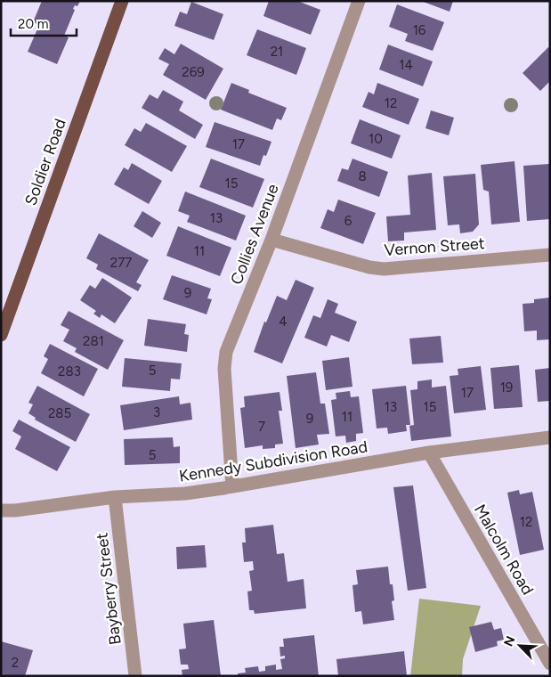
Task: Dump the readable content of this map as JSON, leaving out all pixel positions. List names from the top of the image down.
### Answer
{
  "streets": {
    "main road": ["Soldier Road"],
    "street": [
      "Collies Avenue",
      "Vernon Street",
      "Kennedy Subdivision Road",
      "Malcolm Road",
      "Bayberry Street"
    ]
  },
  "crossings": [
    ["Collies Avenue", "Vernon Street"],
    ["Collies Avenue", "Kennedy Subdivision Road"],
    ["Kennedy Subdivision Road", "Malcolm Road"],
    ["Kennedy Subdivision Road", "Bayberry Street"]
  ],
  "house_numbers": [
    "16",
    "21",
    "14",
    "269",
    "12",
    "10",
    "17",
    "8",
    "15",
    "13",
    "6",
    "11",
    "277",
    "9",
    "4",
    "281",
    "5",
    "283",
    "19",
    "17",
    "13",
    "15",
    "3",
    "285",
    "11",
    "9",
    "7",
    "5",
    "12",
    "2"
  ],
  "scale_bar": "20 m",
  "north": "top left"
}
